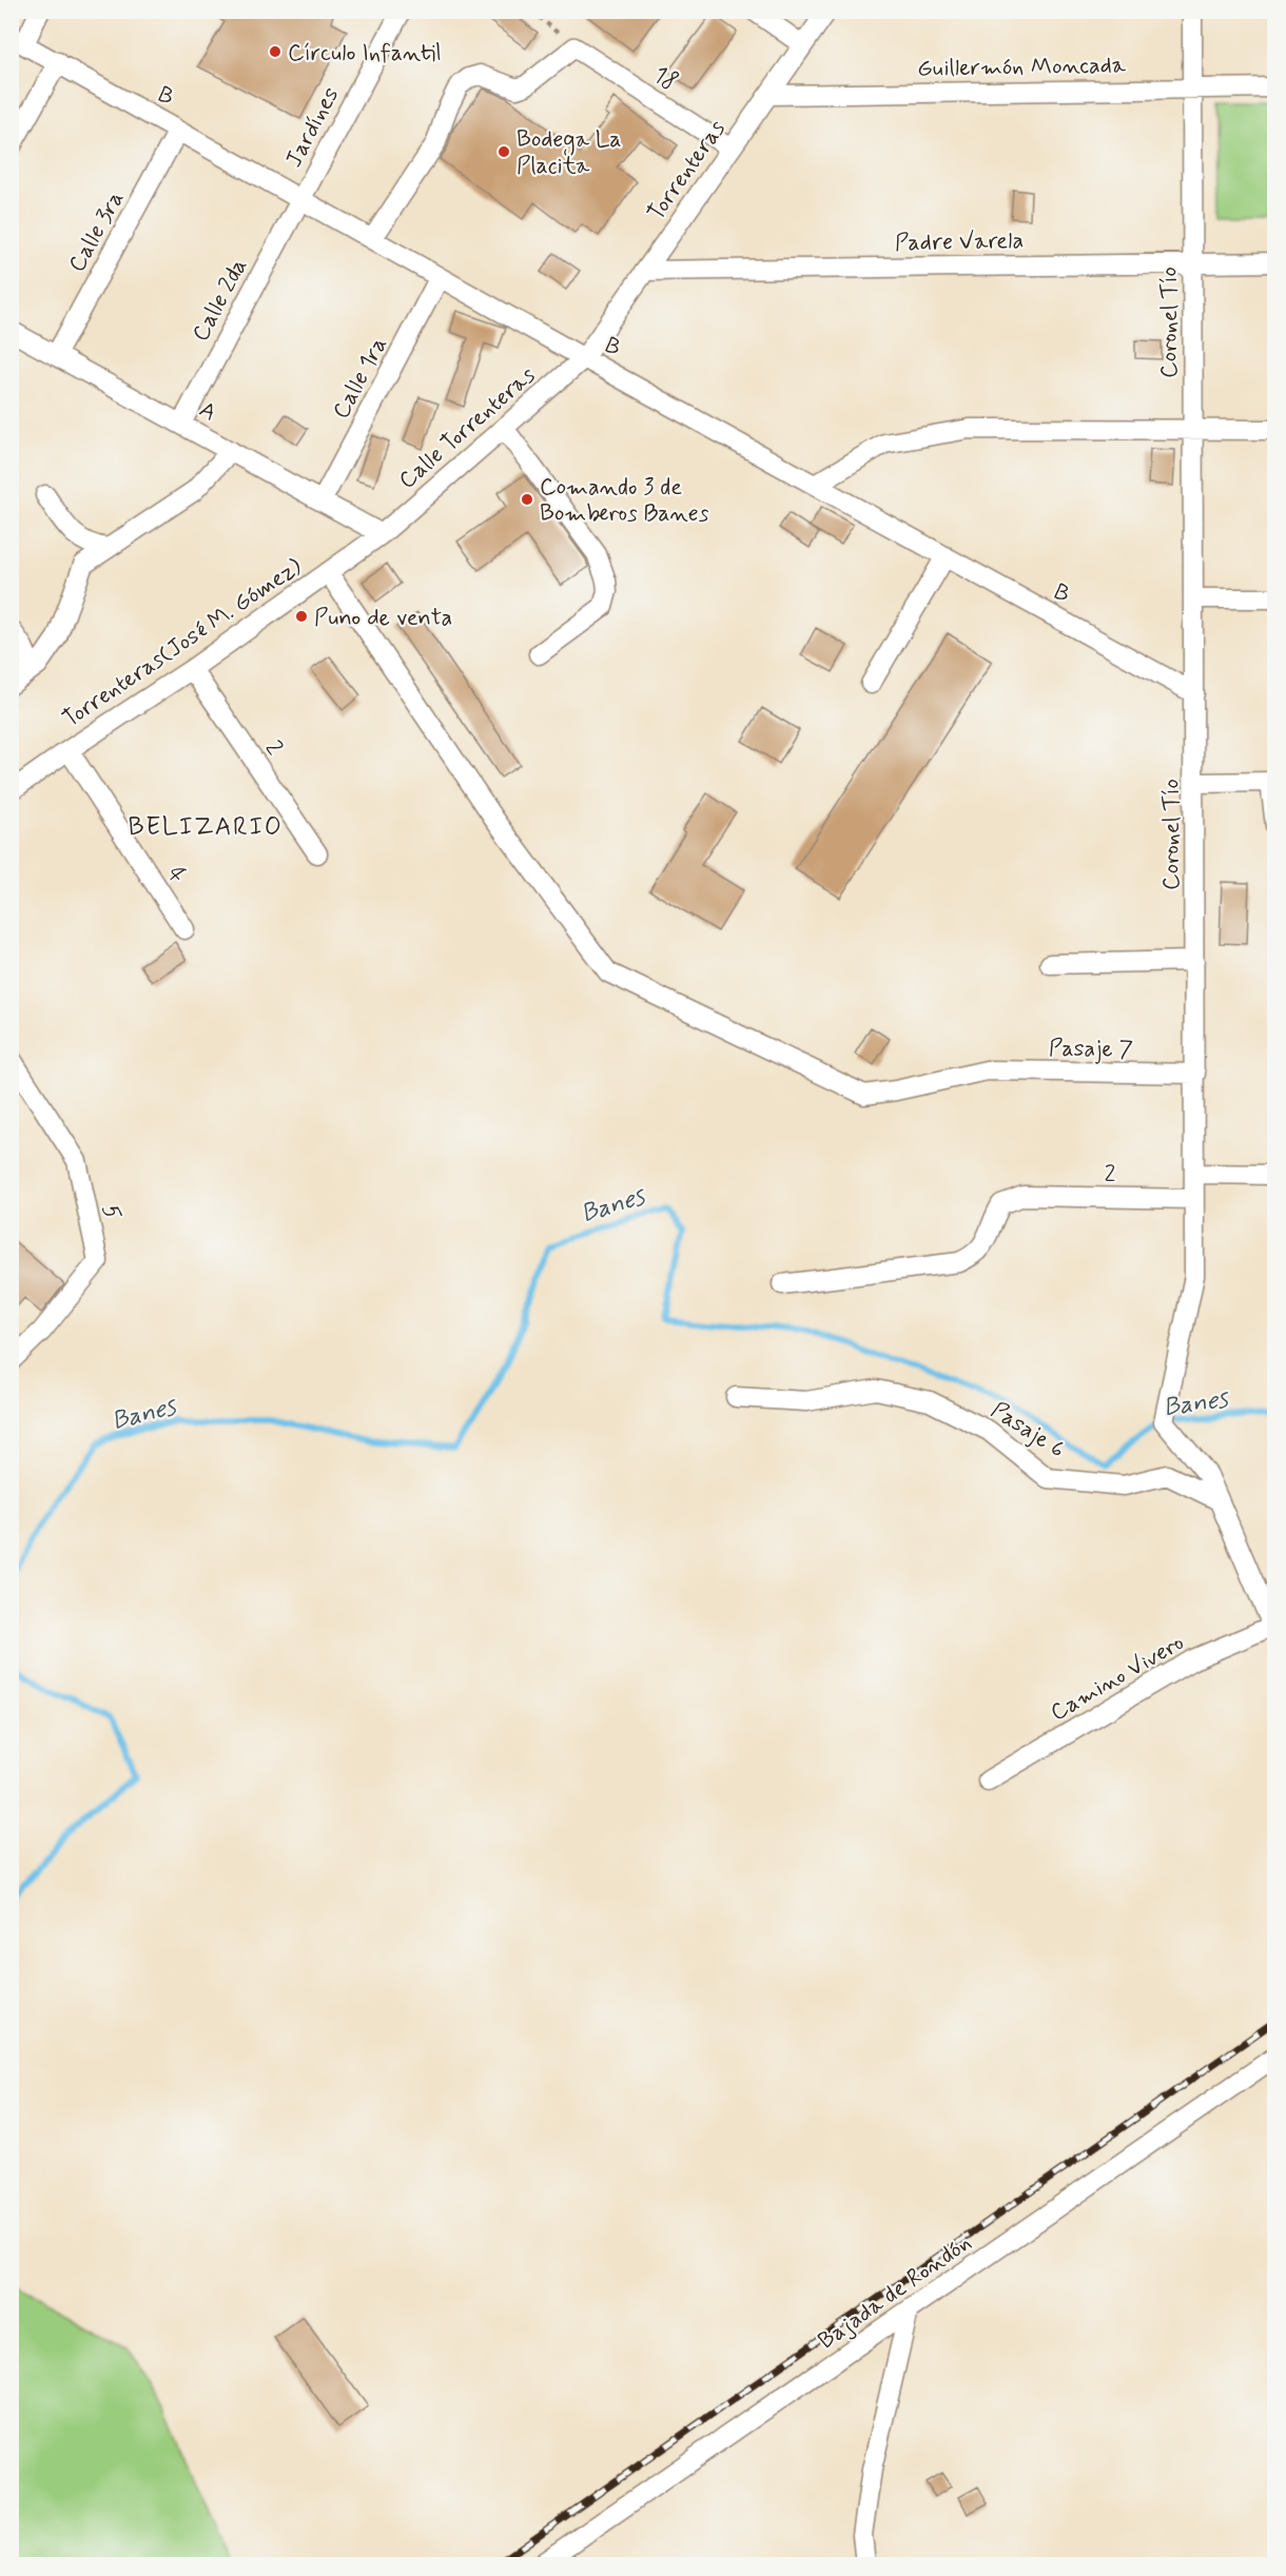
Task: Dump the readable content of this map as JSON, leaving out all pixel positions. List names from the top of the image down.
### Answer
{
  "streets": {
    "street": [
      "Guillermón Moncada",
      "18",
      "B",
      "Jardínes",
      "Torrenteras",
      "Calle 3ra",
      "Padre Varela",
      "Calle 2da",
      "Coronel Tío",
      "Calle 1ra",
      "A",
      "Calle Torrenteras",
      "Torrenteras(José M. Gómez)",
      "2",
      "4",
      "Pasaje 7",
      "5",
      "Pasaje 6",
      "Camino Vivero",
      "Bajada de Rondón"
    ]
  },
  "crossings": [
    ["Guillermón Moncada", "Torrenteras"],
    ["Guillermón Moncada", "Coronel Tío"],
    ["18", "Torrenteras"],
    ["B", "Jardínes"],
    ["B", "Torrenteras"],
    ["B", "Calle 3ra"],
    ["B", "Calle 2da"],
    ["B", "Coronel Tío"],
    ["B", "Calle 1ra"],
    ["B", "Calle Torrenteras"],
    ["Jardínes", "Calle 2da"],
    ["Torrenteras", "Padre Varela"],
    ["Torrenteras", "Calle Torrenteras"],
    ["Calle 3ra", "A"],
    ["Padre Varela", "Coronel Tío"],
    ["Calle 2da", "A"],
    ["Coronel Tío", "2"],
    ["Coronel Tío", "Pasaje 7"],
    ["Coronel Tío", "Pasaje 6"],
    ["Coronel Tío", "Camino Vivero"],
    ["Calle 1ra", "A"],
    ["A", "Calle Torrenteras"],
    ["A", "Torrenteras(José M. Gómez)"],
    ["Calle Torrenteras", "Torrenteras(José M. Gómez)"],
    ["Torrenteras(José M. Gómez)", "2"],
    ["Torrenteras(José M. Gómez)", "4"],
    ["Torrenteras(José M. Gómez)", "Pasaje 7"]
  ],
  "districts": ["BELIZARIO"],
  "water": ["Banes"],
  "places": [
    "Círculo Infantil",
    "Bodega La Placita",
    "Comando 3 de Bomberos Banes",
    "Puno de venta"
  ]
}
